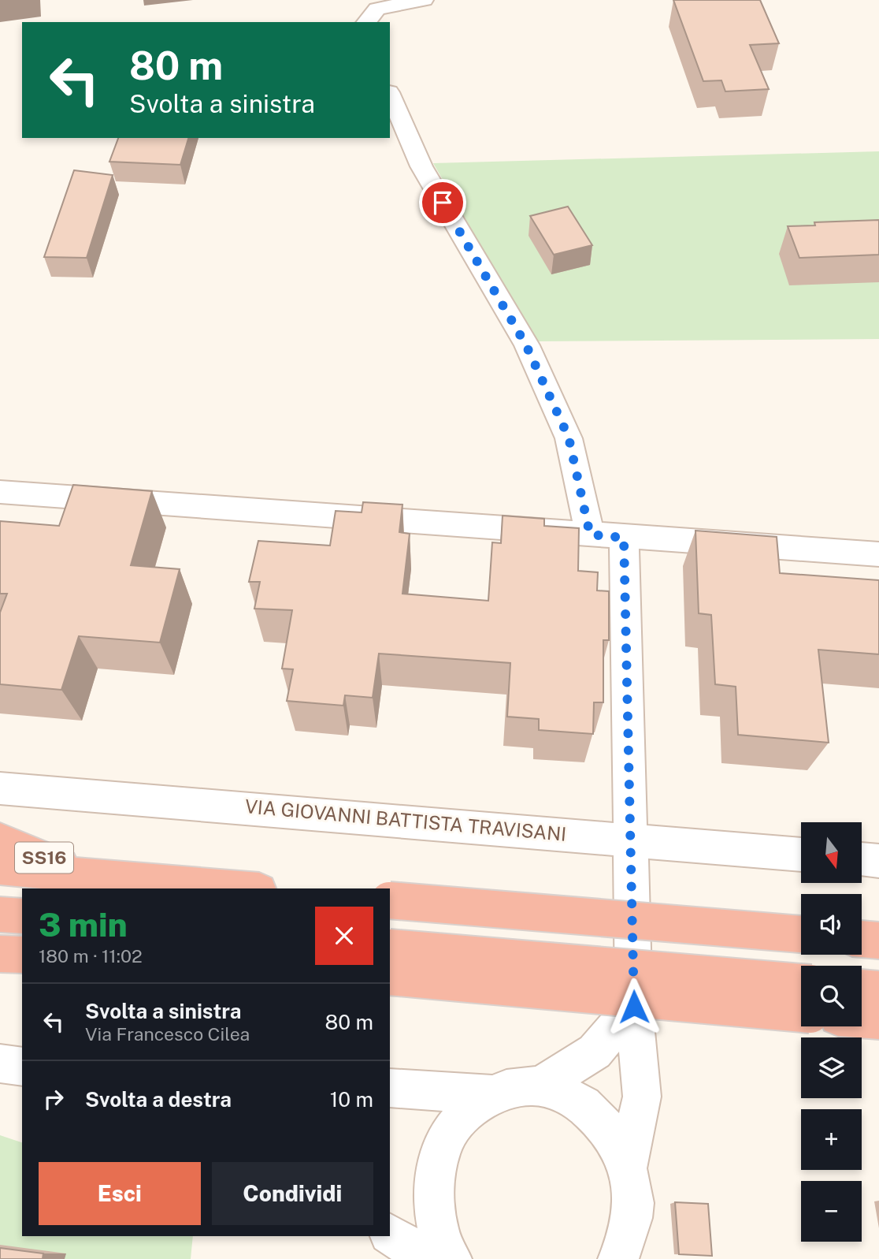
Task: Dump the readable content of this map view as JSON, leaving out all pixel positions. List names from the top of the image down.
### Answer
{
  "streets": {
    "highway": ["SS16"],
    "street": ["VIA GIOVANNI BATTISTA TRAVISANI"]
  },
  "north": "bottom",
  "page": {
    "turn": ["80 m", "Svolta a sinistra"],
    "map_buttons": ["+", "−"],
    "heading": ["3 min", "180 m · 11:02"],
    "list": [
      {
        "name": "Svolta a sinistra",
        "note": "Via Francesco Cilea",
        "value": "80 m"
      },
      {
        "name": "Svolta a destra",
        "value": "10 m"
      }
    ],
    "buttons": ["Esci", "Condividi"]
  }
}
